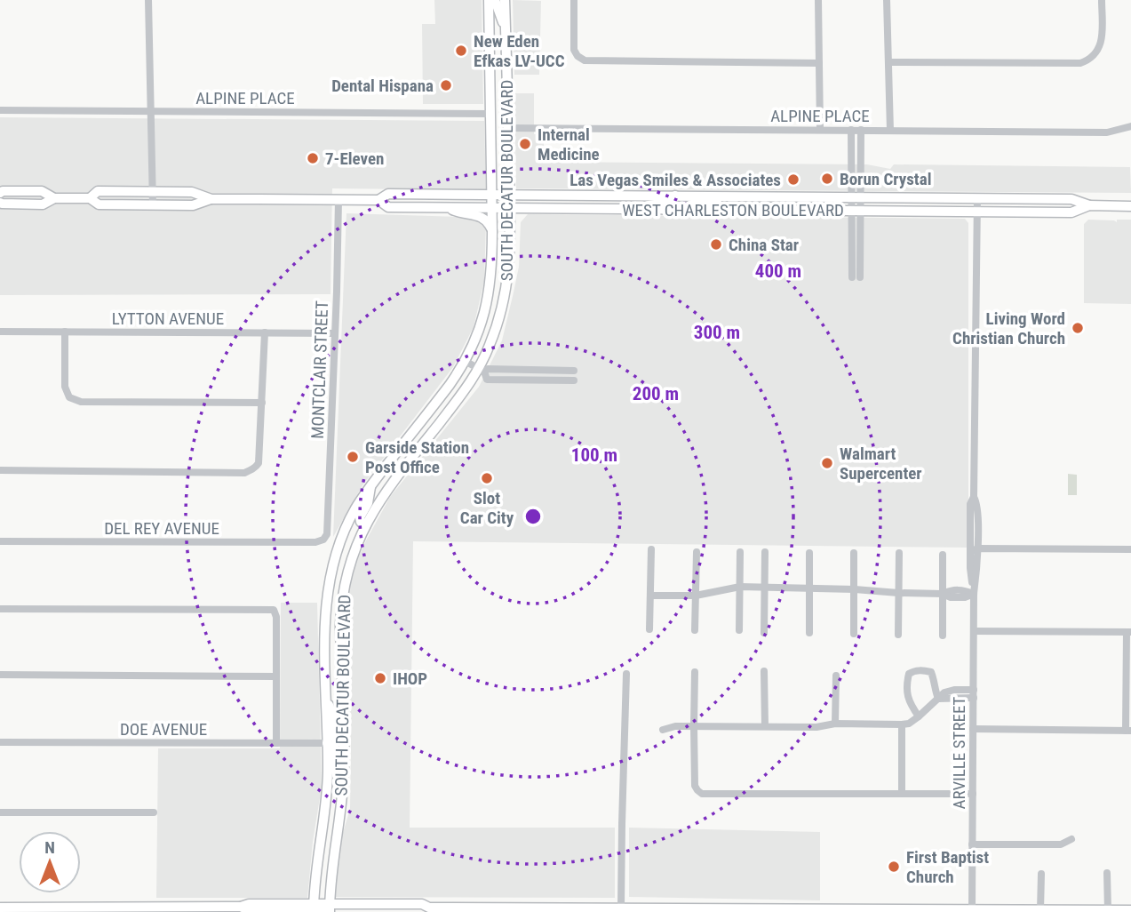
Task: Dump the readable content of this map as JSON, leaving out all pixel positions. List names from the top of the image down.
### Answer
{
  "streets": {
    "main road": ["SOUTH DECATUR BOULEVARD", "WEST CHARLESTON BOULEVARD"],
    "street": [
      "ALPINE PLACE",
      "LYTTON AVENUE",
      "MONTCLAIR STREET",
      "DEL REY AVENUE",
      "DOE AVENUE",
      "ARVILLE STREET"
    ]
  },
  "crossings": [
    ["ALPINE PLACE", "SOUTH DECATUR BOULEVARD"],
    ["SOUTH DECATUR BOULEVARD", "WEST CHARLESTON BOULEVARD"],
    ["SOUTH DECATUR BOULEVARD", "DOE AVENUE"],
    ["WEST CHARLESTON BOULEVARD", "MONTCLAIR STREET"],
    ["WEST CHARLESTON BOULEVARD", "ARVILLE STREET"],
    ["LYTTON AVENUE", "MONTCLAIR STREET"],
    ["MONTCLAIR STREET", "DEL REY AVENUE"]
  ],
  "places": [
    "New Eden Efkas LV-UCC",
    "Dental Hispana",
    "Internal Medicine",
    "7-Eleven",
    "Borun Crystal",
    "Las Vegas Smiles & Associates",
    "China Star",
    "Living Word Christian Church",
    "Garside Station Post Office",
    "Walmart Supercenter",
    "Slot Car City",
    "IHOP",
    "First Baptist Church"
  ],
  "north": "top",
  "rings": [
    "400 m",
    "300 m",
    "200 m",
    "100 m"
  ]
}
